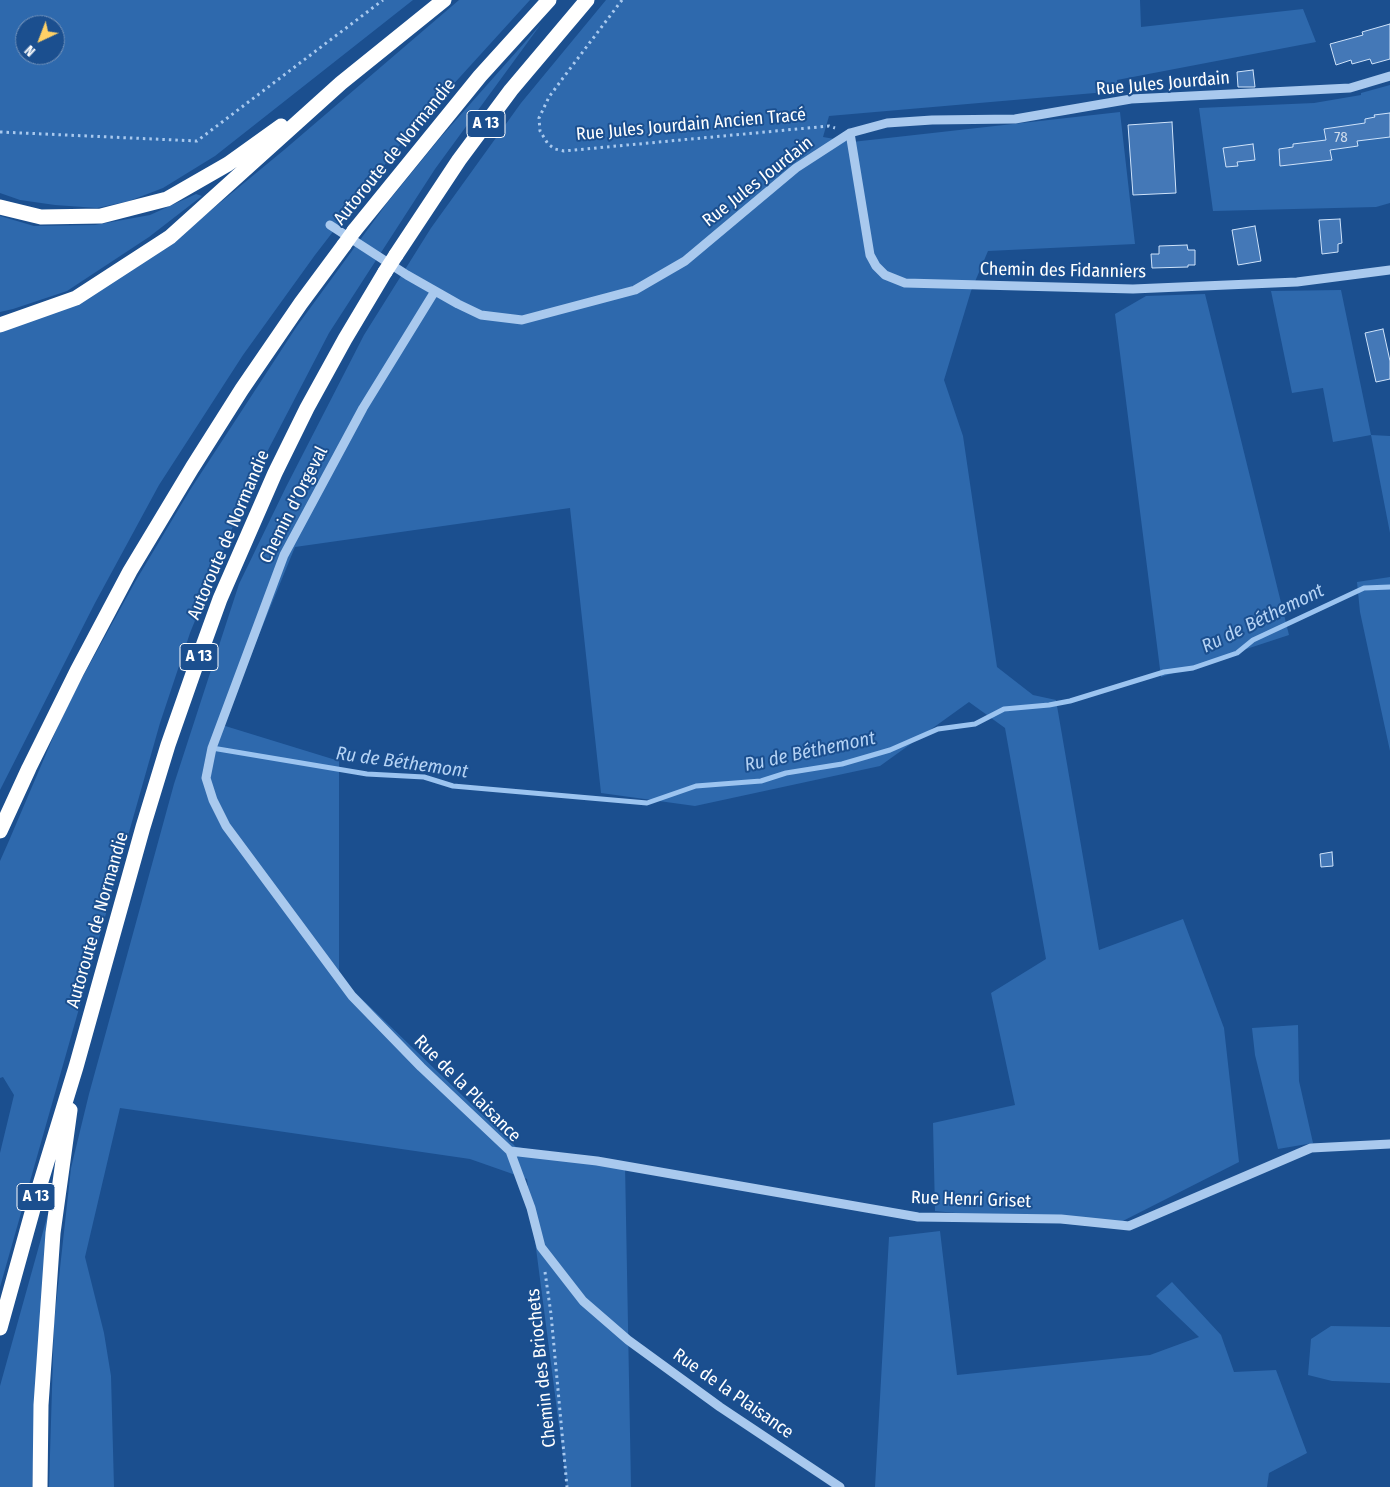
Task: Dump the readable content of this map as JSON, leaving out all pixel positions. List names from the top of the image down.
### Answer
{
  "streets": {
    "highway": ["A 13", "Autoroute de Normandie"],
    "street": [
      "Rue Jules Jourdain",
      "Chemin des Fidanniers",
      "Chemin d'Orgeval",
      "Rue de la Plaisance",
      "Rue Henri Griset"
    ],
    "path": ["Rue Jules Jourdain Ancien Tracé", "Chemin des Briochets"]
  },
  "crossings": [
    ["Rue Jules Jourdain", "Rue Jules Jourdain Ancien Tracé"],
    ["Rue Jules Jourdain", "Chemin des Fidanniers"],
    ["Rue Jules Jourdain", "Chemin d'Orgeval"],
    ["Rue Jules Jourdain Ancien Tracé", "Chemin des Fidanniers"],
    ["Chemin d'Orgeval", "Rue de la Plaisance"],
    ["Rue de la Plaisance", "Rue Henri Griset"],
    ["Rue de la Plaisance", "Chemin des Briochets"]
  ],
  "water": ["Ru de Béthemont"],
  "house_numbers": ["78"],
  "north": "bottom left"
}
